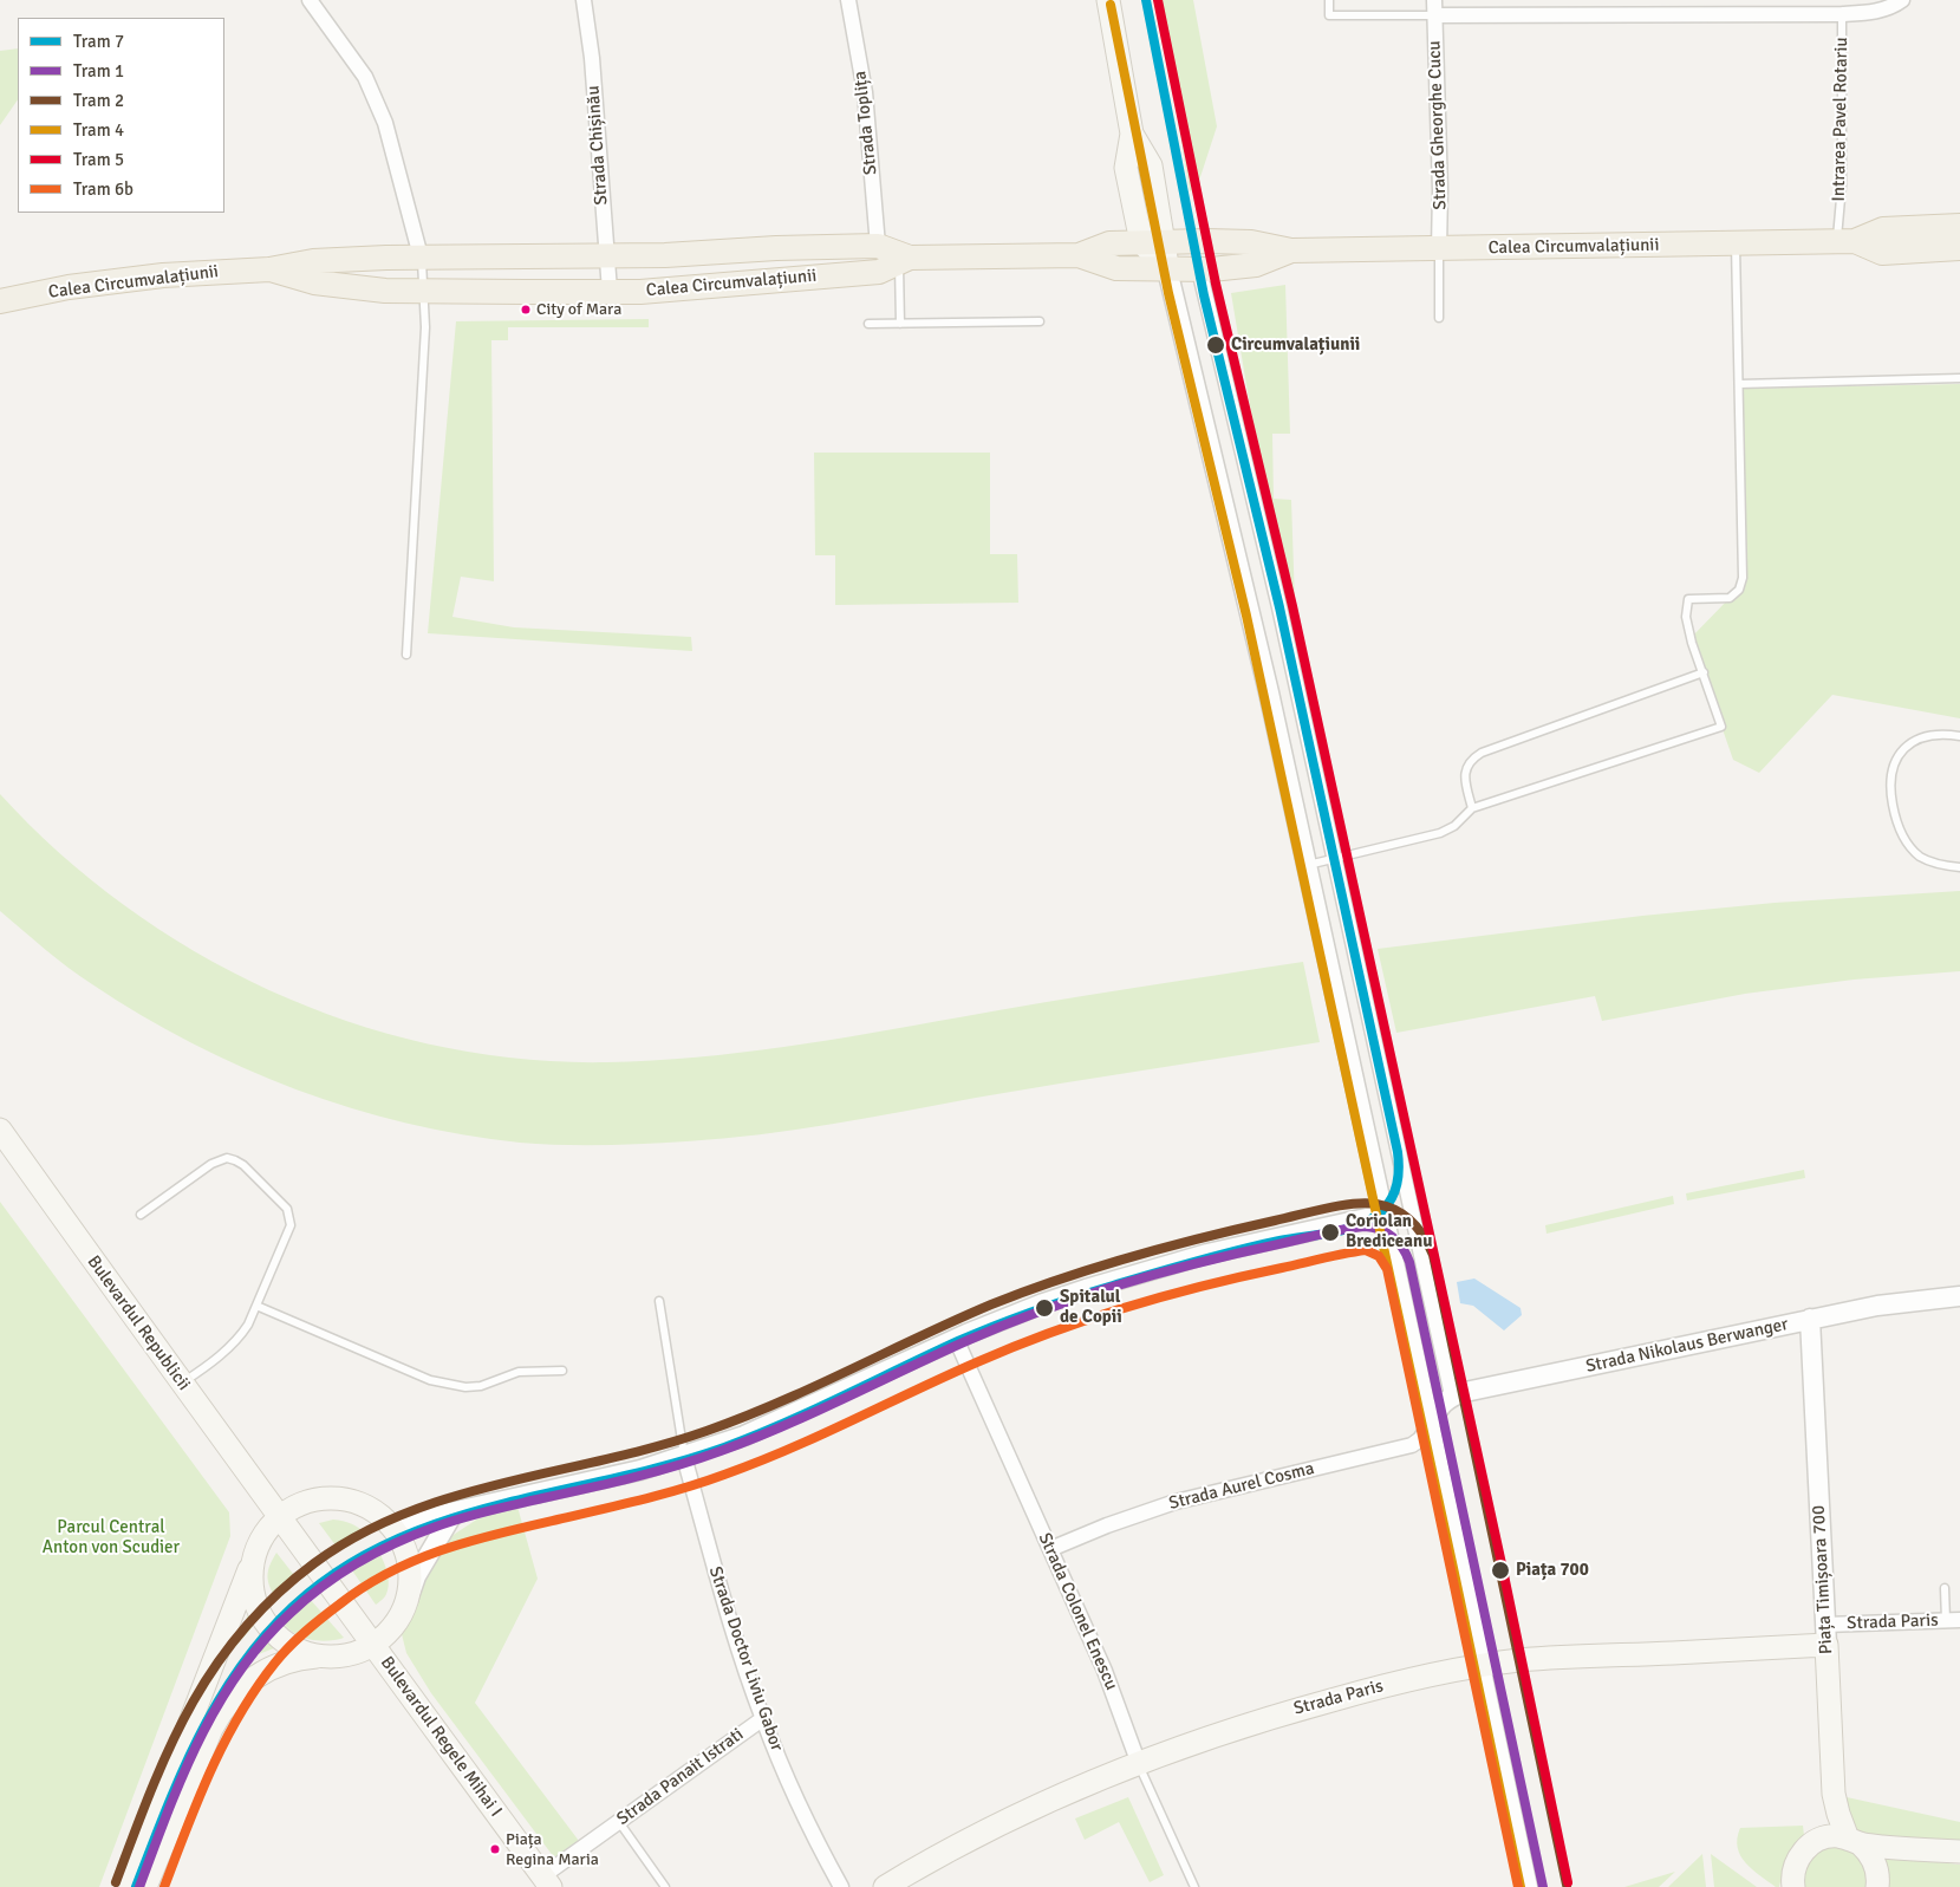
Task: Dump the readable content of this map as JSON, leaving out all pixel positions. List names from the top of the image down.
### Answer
{
  "streets": {
    "main road": [
      "Calea Circumvalațiunii",
      "Bulevardul Republicii",
      "Piața Timișoara 700",
      "Strada Paris",
      "Bulevardul Regele Mihai I"
    ],
    "street": [
      "Intrarea Pavel Rotariu",
      "Strada Toplița",
      "Strada Gheorghe Cucu",
      "Strada Chișinău",
      "Strada Nikolaus Berwanger",
      "Strada Aurel Cosma",
      "Strada Colonel Enescu",
      "Strada Doctor Liviu Gabor",
      "Strada Panait Istrati"
    ]
  },
  "crossings": [
    ["Intrarea Pavel Rotariu", "Strada Gheorghe Cucu"],
    ["Intrarea Pavel Rotariu", "Calea Circumvalațiunii"],
    ["Strada Toplița", "Calea Circumvalațiunii"],
    ["Strada Gheorghe Cucu", "Calea Circumvalațiunii"],
    ["Strada Chișinău", "Calea Circumvalațiunii"],
    ["Strada Nikolaus Berwanger", "Piața Timișoara 700"],
    ["Strada Aurel Cosma", "Strada Colonel Enescu"],
    ["Piața Timișoara 700", "Strada Paris"],
    ["Strada Colonel Enescu", "Strada Paris"],
    ["Strada Doctor Liviu Gabor", "Strada Panait Istrati"],
    ["Bulevardul Regele Mihai I", "Strada Panait Istrati"]
  ],
  "parks": ["Parcul Central Anton von Scudier"],
  "places": [
    "City of Mara",
    "Circumvalațiunii",
    "Coriolan Brediceanu",
    "Spitalul de Copii",
    "Piața 700",
    "Piața Regina Maria"
  ],
  "lines": [
    "tram line 7",
    "tram line 5",
    "tram line 4",
    "tram line 2",
    "tram line 1",
    "tram line 6b"
  ],
  "legend": [
    "Tram 7",
    "Tram 1",
    "Tram 2",
    "Tram 4",
    "Tram 5",
    "Tram 6b"
  ]
}
